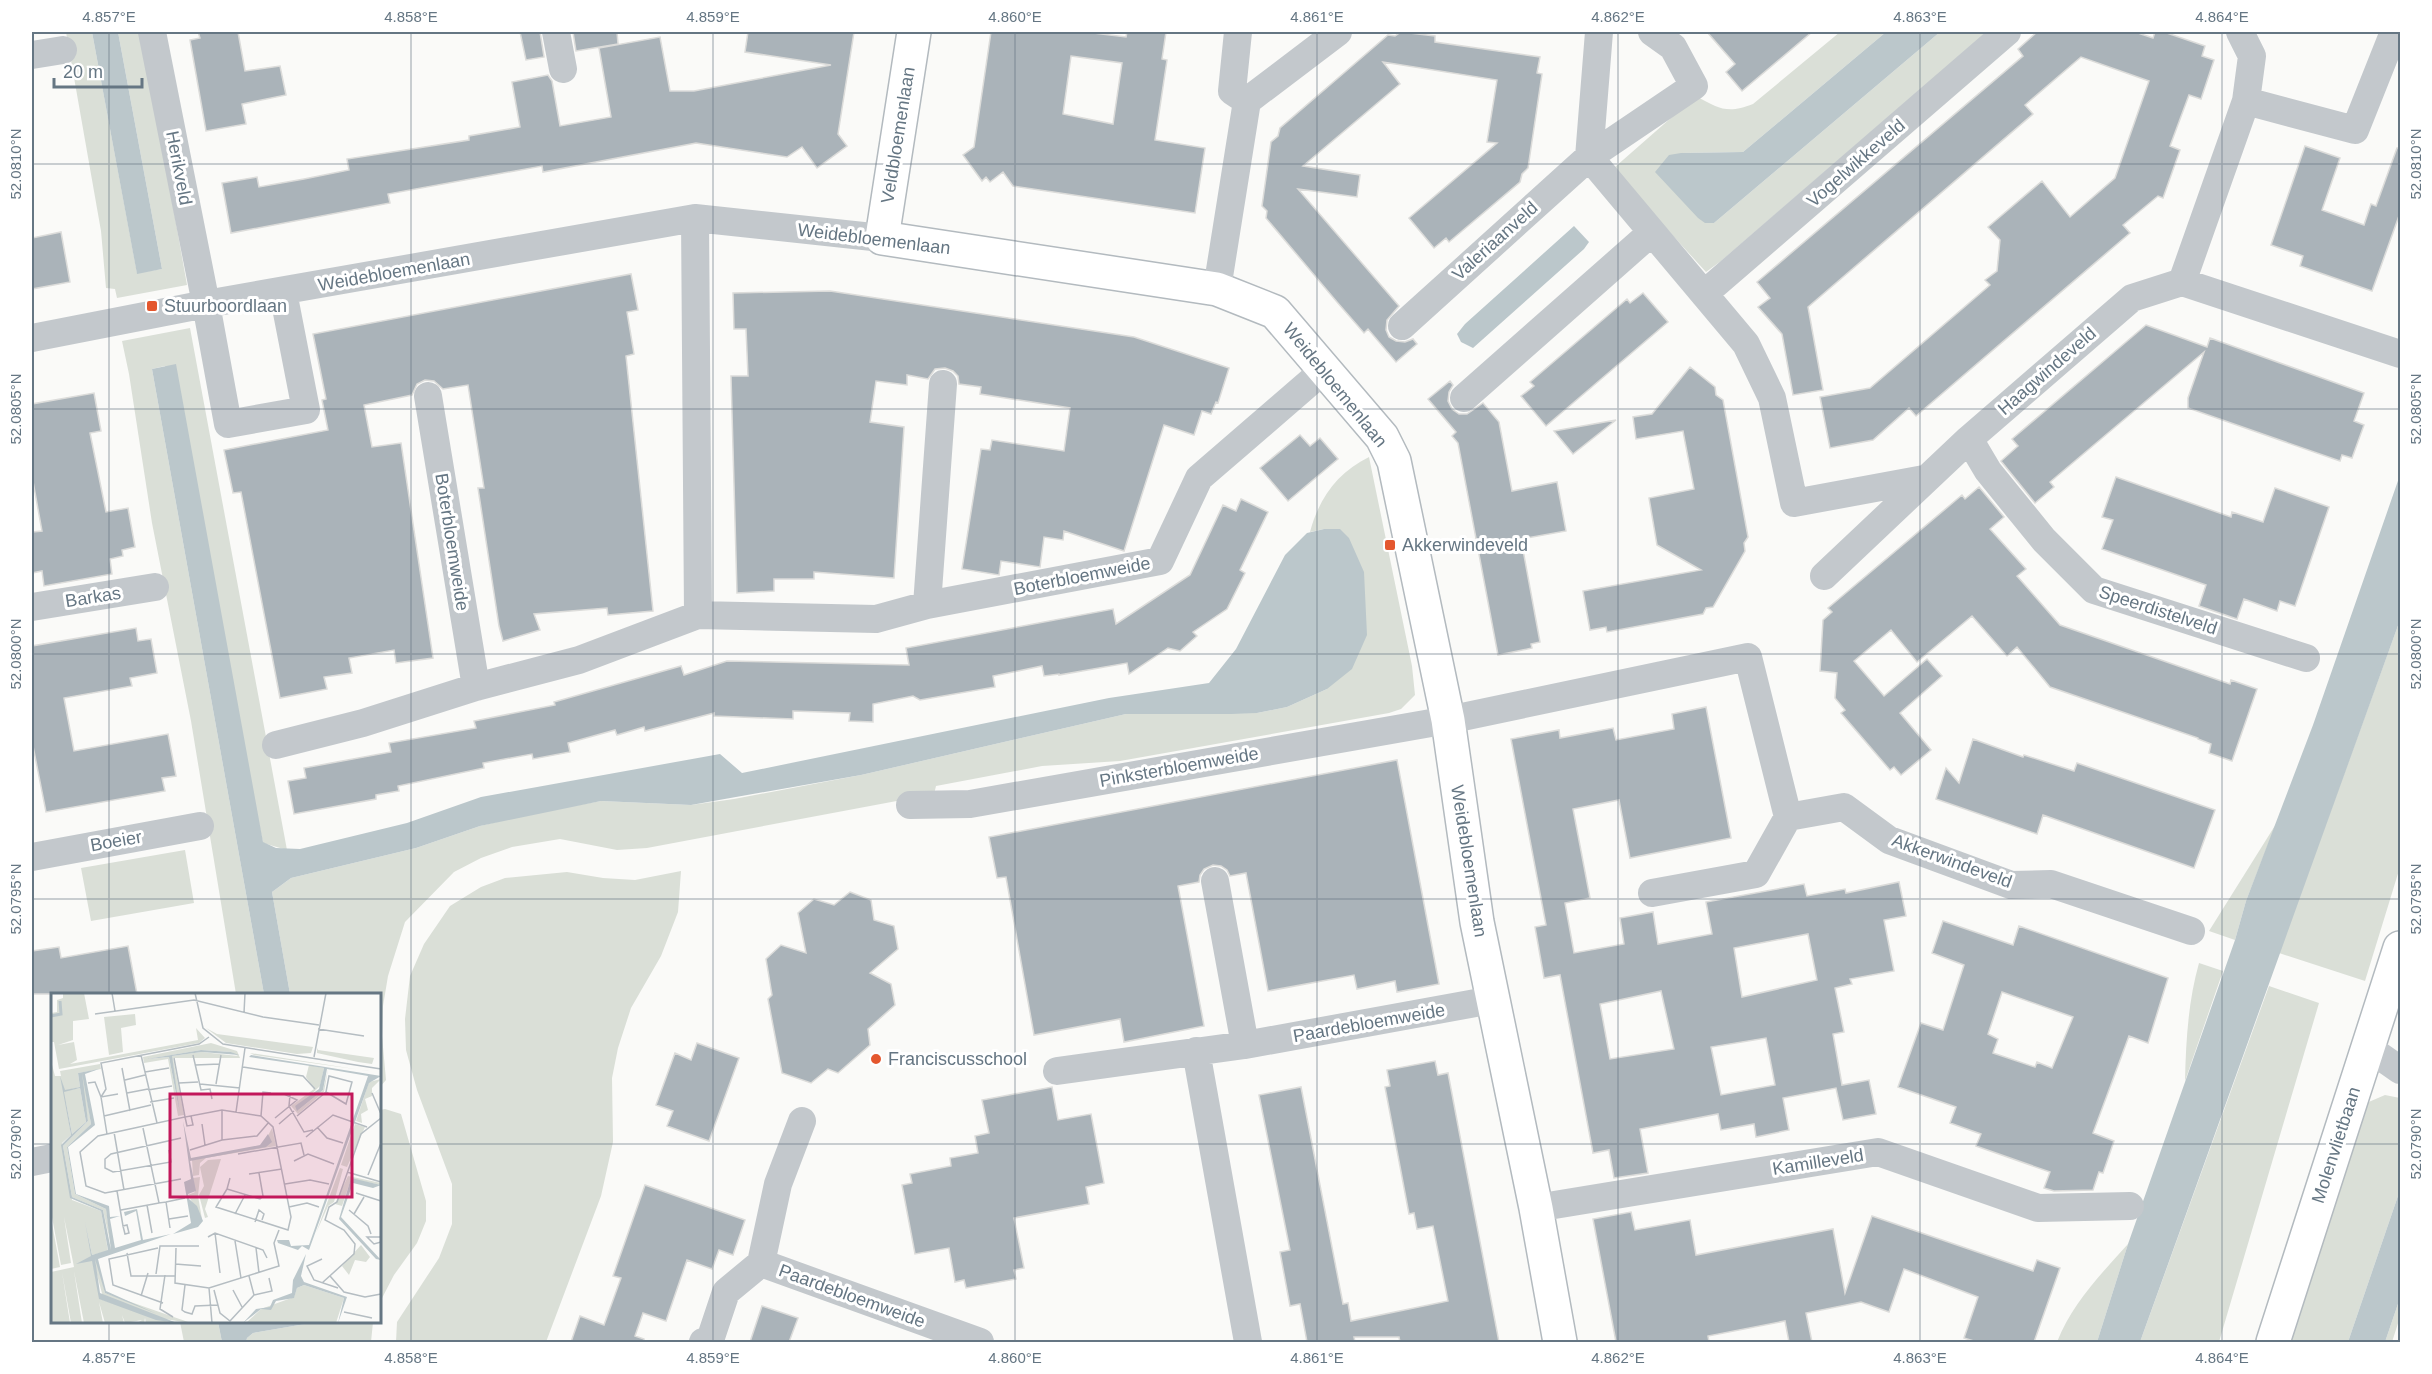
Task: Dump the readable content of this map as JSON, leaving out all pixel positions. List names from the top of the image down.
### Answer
{
  "streets": {
    "street": [
      "Veldbloemenlaan",
      "Vogelwikkeveld",
      "Herikveld",
      "Weidebloemenlaan",
      "Valeriaanveld",
      "Haagwindeveld",
      "Boterbloemweide",
      "Barkas",
      "Speerdistelveld",
      "Pinksterbloemweide",
      "Boeier",
      "Akkerwindeveld",
      "Paardebloemweide",
      "Molenvlietbaan",
      "Kamilleveld"
    ]
  },
  "crossings": [
    ["Veldbloemenlaan", "Weidebloemenlaan"],
    ["Herikveld", "Weidebloemenlaan"],
    ["Weidebloemenlaan", "Boterbloemweide"],
    ["Weidebloemenlaan", "Pinksterbloemweide"],
    ["Weidebloemenlaan", "Paardebloemweide"],
    ["Weidebloemenlaan", "Kamilleveld"],
    ["Haagwindeveld", "Speerdistelveld"]
  ],
  "places": {
    "transit": ["Stuurboordlaan", "Akkerwindeveld"],
    "other": ["Franciscusschool"]
  },
  "scale_bar": "20 m",
  "coordinates": [
    "4.857°E",
    "4.858°E",
    "4.859°E",
    "4.860°E",
    "4.861°E",
    "4.862°E",
    "4.863°E",
    "4.864°E",
    "52.0810°N",
    "52.0805°N",
    "52.0800°N",
    "52.0795°N",
    "52.0790°N"
  ]
}
